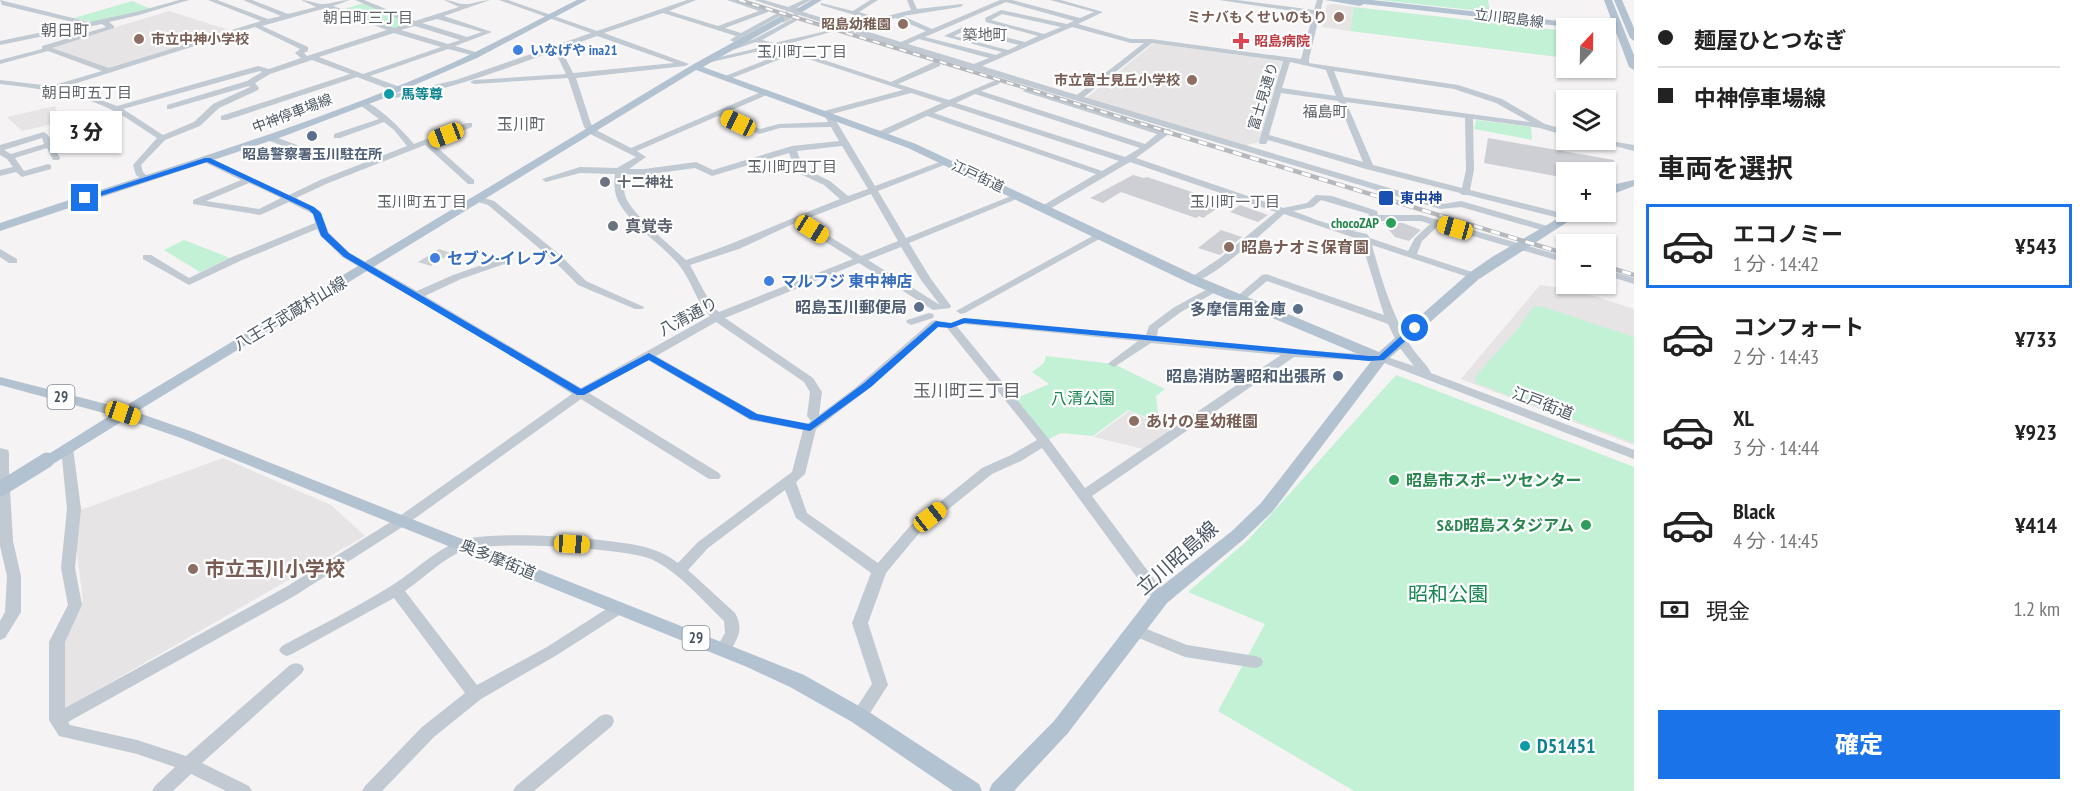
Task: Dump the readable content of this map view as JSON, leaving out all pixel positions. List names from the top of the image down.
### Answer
{
  "streets": {
    "main road": [
      "立川昭島線",
      "中神停車場線",
      "江戸街道",
      "八王子武蔵村山線",
      "29",
      "奥多摩街道"
    ],
    "street": ["富士見通り", "八清通り"]
  },
  "crossings": [
    ["立川昭島線", "江戸街道"],
    ["中神停車場線", "江戸街道"],
    ["江戸街道", "八王子武蔵村山線"],
    ["江戸街道", "八清通り"],
    ["八王子武蔵村山線", "奥多摩街道"],
    ["八清通り", "奥多摩街道"]
  ],
  "districts": [
    "朝日町三丁目",
    "朝日町",
    "築地町",
    "玉川町二丁目",
    "朝日町五丁目",
    "福島町",
    "玉川町",
    "玉川町四丁目",
    "玉川町五丁目",
    "玉川町一丁目",
    "玉川町三丁目"
  ],
  "parks": ["八清公園", "昭和公園"],
  "places": {
    "other": [
      "ミナバもくせいのもり",
      "昭島幼稚園",
      "市立中神小学校",
      "いなげや ina21",
      "市立富士見丘小学校",
      "馬等尊",
      "昭島警察署玉川駐在所",
      "十二神社",
      "chocoZAP",
      "真覚寺",
      "昭島ナオミ保育園",
      "セブン-イレブン",
      "マルフジ 東中神店",
      "昭島玉川郵便局",
      "多摩信用金庫",
      "昭島消防署昭和出張所",
      "あけの星幼稚園",
      "昭島市スポーツセンター",
      "S&D昭島スタジアム",
      "市立玉川小学校",
      "D51451"
    ],
    "health": ["昭島病院"],
    "transit": ["東中神"]
  },
  "north": "top",
  "page": {
    "banner": ["麺屋ひとつなぎ", "中神停車場線"],
    "map_buttons": ["+", "−"],
    "bubble": "3 分",
    "heading": "車両を選択",
    "list": [
      {
        "name": "エコノミー",
        "note": "1 分 · 14:42",
        "value": "¥543"
      },
      {
        "name": "コンフォート",
        "note": "2 分 · 14:43",
        "value": "¥733"
      },
      {
        "name": "XL",
        "note": "3 分 · 14:44",
        "value": "¥923"
      },
      {
        "name": "Black",
        "note": "4 分 · 14:45",
        "value": "¥414"
      }
    ],
    "pay": ["現金", "1.2 km"],
    "buttons": "確定"
  }
}
